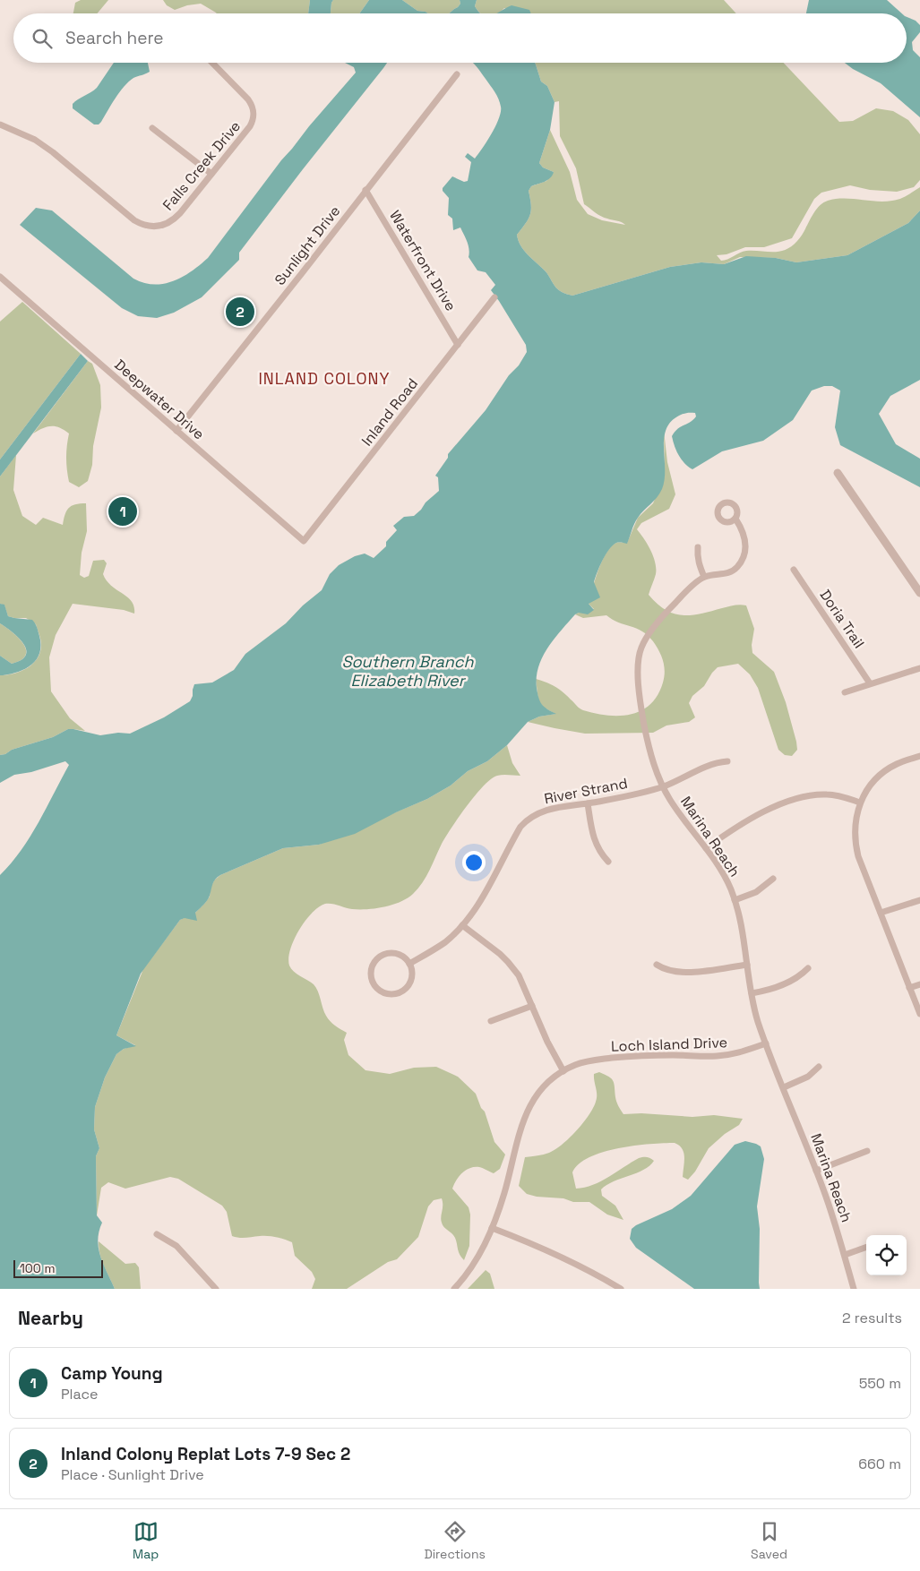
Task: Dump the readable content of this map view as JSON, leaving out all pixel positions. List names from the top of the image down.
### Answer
{
  "streets": {
    "street": [
      "Falls Creek Drive",
      "Sunlight Drive",
      "Waterfront Drive",
      "Deepwater Drive",
      "Inland Road",
      "Doria Trail",
      "River Strand",
      "Marina Reach",
      "Loch Island Drive"
    ]
  },
  "crossings": [
    ["Sunlight Drive", "Waterfront Drive"],
    ["Sunlight Drive", "Deepwater Drive"],
    ["Waterfront Drive", "Inland Road"],
    ["Deepwater Drive", "Inland Road"],
    ["River Strand", "Marina Reach"],
    ["Marina Reach", "Loch Island Drive"]
  ],
  "districts": ["INLAND COLONY"],
  "water": ["Southern Branch Elizabeth River"],
  "scale_bar": "100 m",
  "page": {
    "search": "Search here",
    "pins": ["2", "1"],
    "scale": "100 m",
    "heading": ["Nearby", "2 results"],
    "list": [
      {
        "mark": "1",
        "name": "Camp Young",
        "note": "Place",
        "value": "550 m"
      },
      {
        "mark": "2",
        "name": "Inland Colony Replat Lots 7-9 Sec 2",
        "note": "Place · Sunlight Drive",
        "value": "660 m"
      }
    ],
    "nav": ["Map", "Directions", "Saved"]
  }
}
